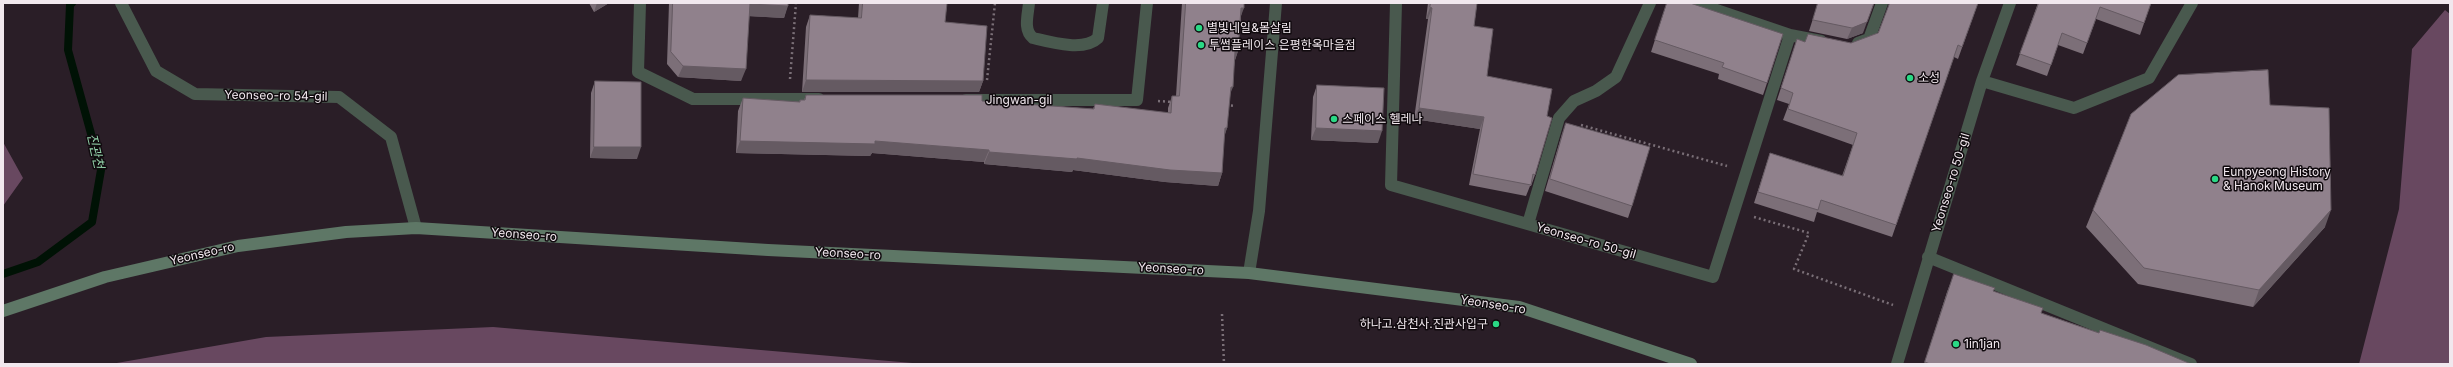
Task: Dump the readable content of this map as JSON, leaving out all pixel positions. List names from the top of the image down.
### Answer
{
  "streets": {
    "main road": ["Yeonseo-ro"],
    "street": ["Yeonseo-ro 54-gil", "Jingwan-gil", "Yeonseo-ro 50-gil"]
  },
  "crossings": [
    ["Yeonseo-ro 54-gil", "Yeonseo-ro"]
  ],
  "water": ["진관천"],
  "places": [
    "별빛네일&몸살림",
    "투썸플레이스 은평한옥마을점",
    "소성",
    "스페이스 헬레나",
    "Eunpyeong History & Hanok Museum",
    "하나고.삼천사.진관사입구",
    "1in1jan"
  ]
}
